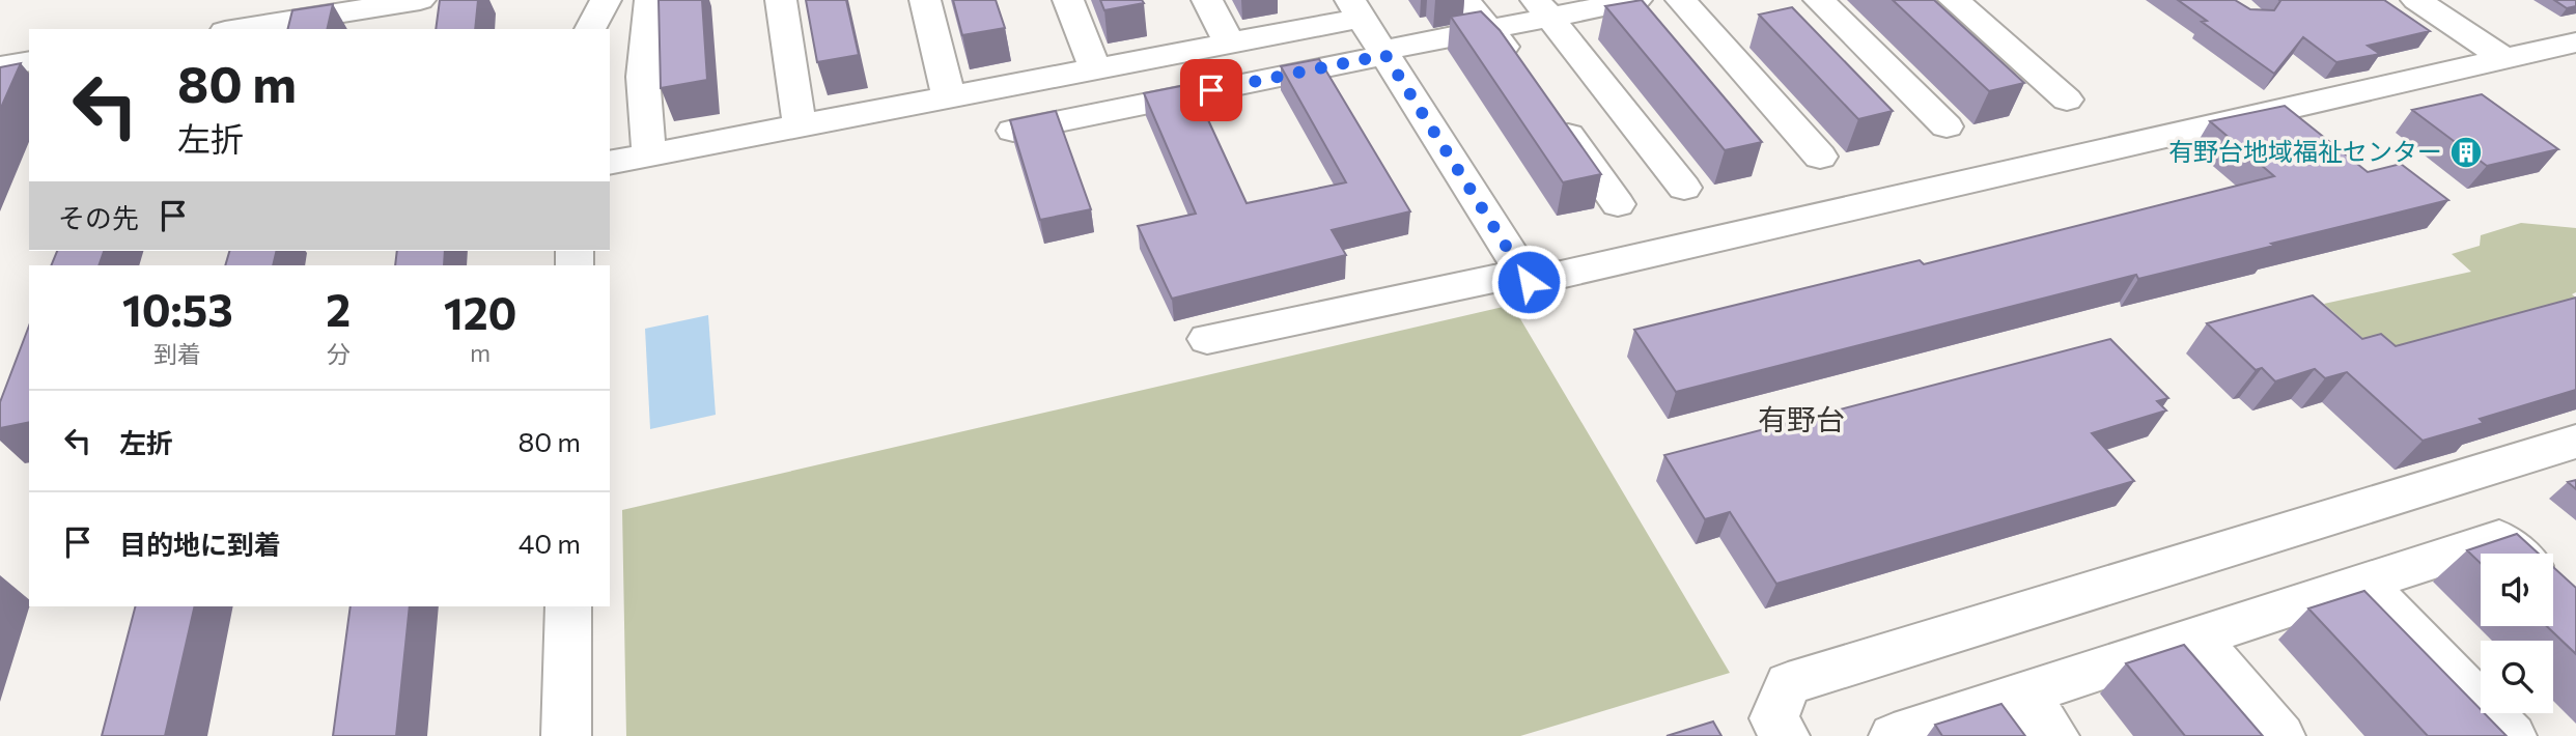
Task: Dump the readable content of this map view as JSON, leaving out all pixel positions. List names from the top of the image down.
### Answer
{
  "districts": ["有野台"],
  "places": {
    "building": ["有野台地域福祉センター"]
  },
  "page": {
    "turn": ["80 m", "左折"],
    "then": "その先",
    "eta": [
      "10:53",
      "到着",
      "2",
      "分",
      "120",
      "m"
    ],
    "list": [
      {
        "name": "左折",
        "value": "80 m"
      },
      {
        "name": "目的地に到着",
        "value": "40 m"
      }
    ]
  }
}
